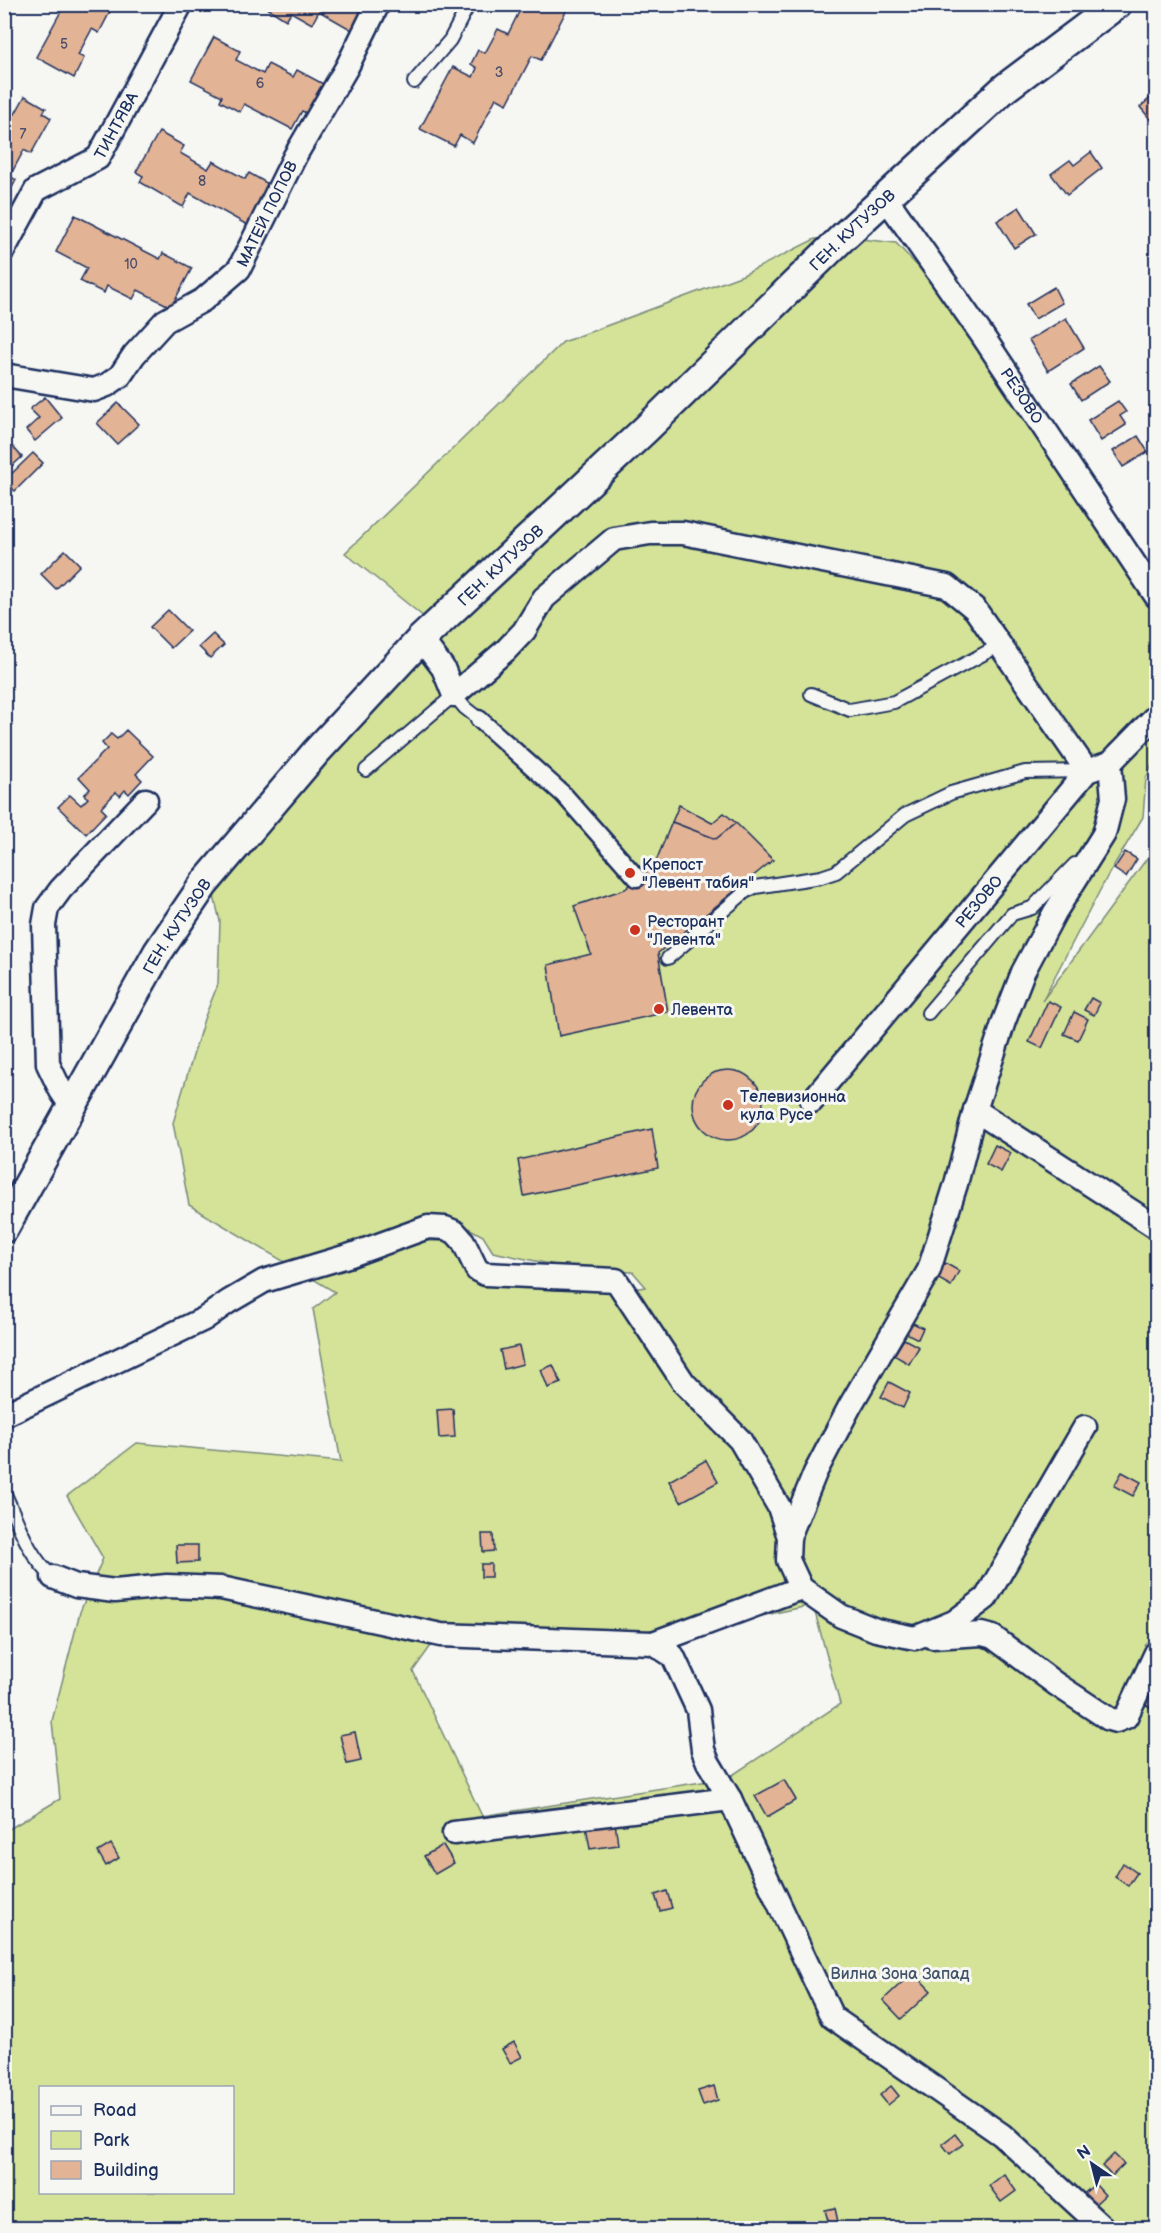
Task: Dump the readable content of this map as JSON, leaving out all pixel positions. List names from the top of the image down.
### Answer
{
  "streets": {
    "street": [
      "ТИНТЯВА",
      "МАТЕЙ ПОПОВ",
      "ГЕН. КУТУЗОВ",
      "РЕЗОВО"
    ]
  },
  "crossings": [
    ["ГЕН. КУТУЗОВ", "РЕЗОВО"]
  ],
  "parks": ["Вилна Зона Запад"],
  "places": [
    "Крепост \"Левент табия\"",
    "Ресторант \"Левента\"",
    "Левента",
    "Телевизионна кула Русе"
  ],
  "house_numbers": [
    "5",
    "3",
    "6",
    "7",
    "8",
    "10"
  ],
  "legend": ["Road", "Park", "Building"],
  "north": "top left"
}
